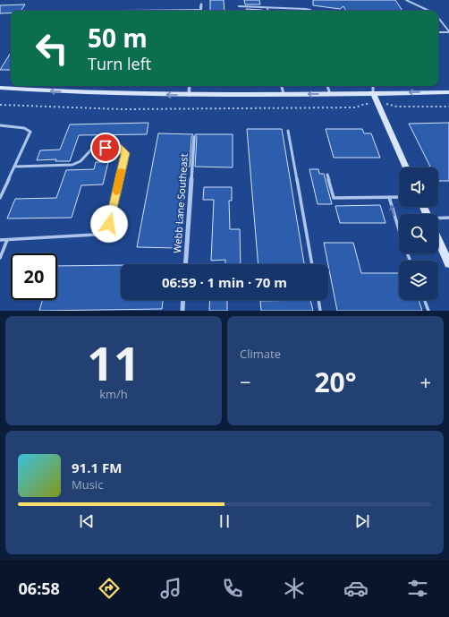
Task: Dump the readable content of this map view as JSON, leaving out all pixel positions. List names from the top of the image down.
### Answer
{
  "streets": {
    "street": ["Webb Lane Southeast"]
  },
  "page": {
    "turn": ["50 m", "Turn left"],
    "limit": "20",
    "trip": "06:59 · 1 min · 70 m",
    "tile": [
      ["11", "km/h"],
      "Climate"
    ],
    "heat": ["−", "20°", "+"],
    "song": ["91.1 FM", "Music"],
    "tabs": "06:58"
  }
}
